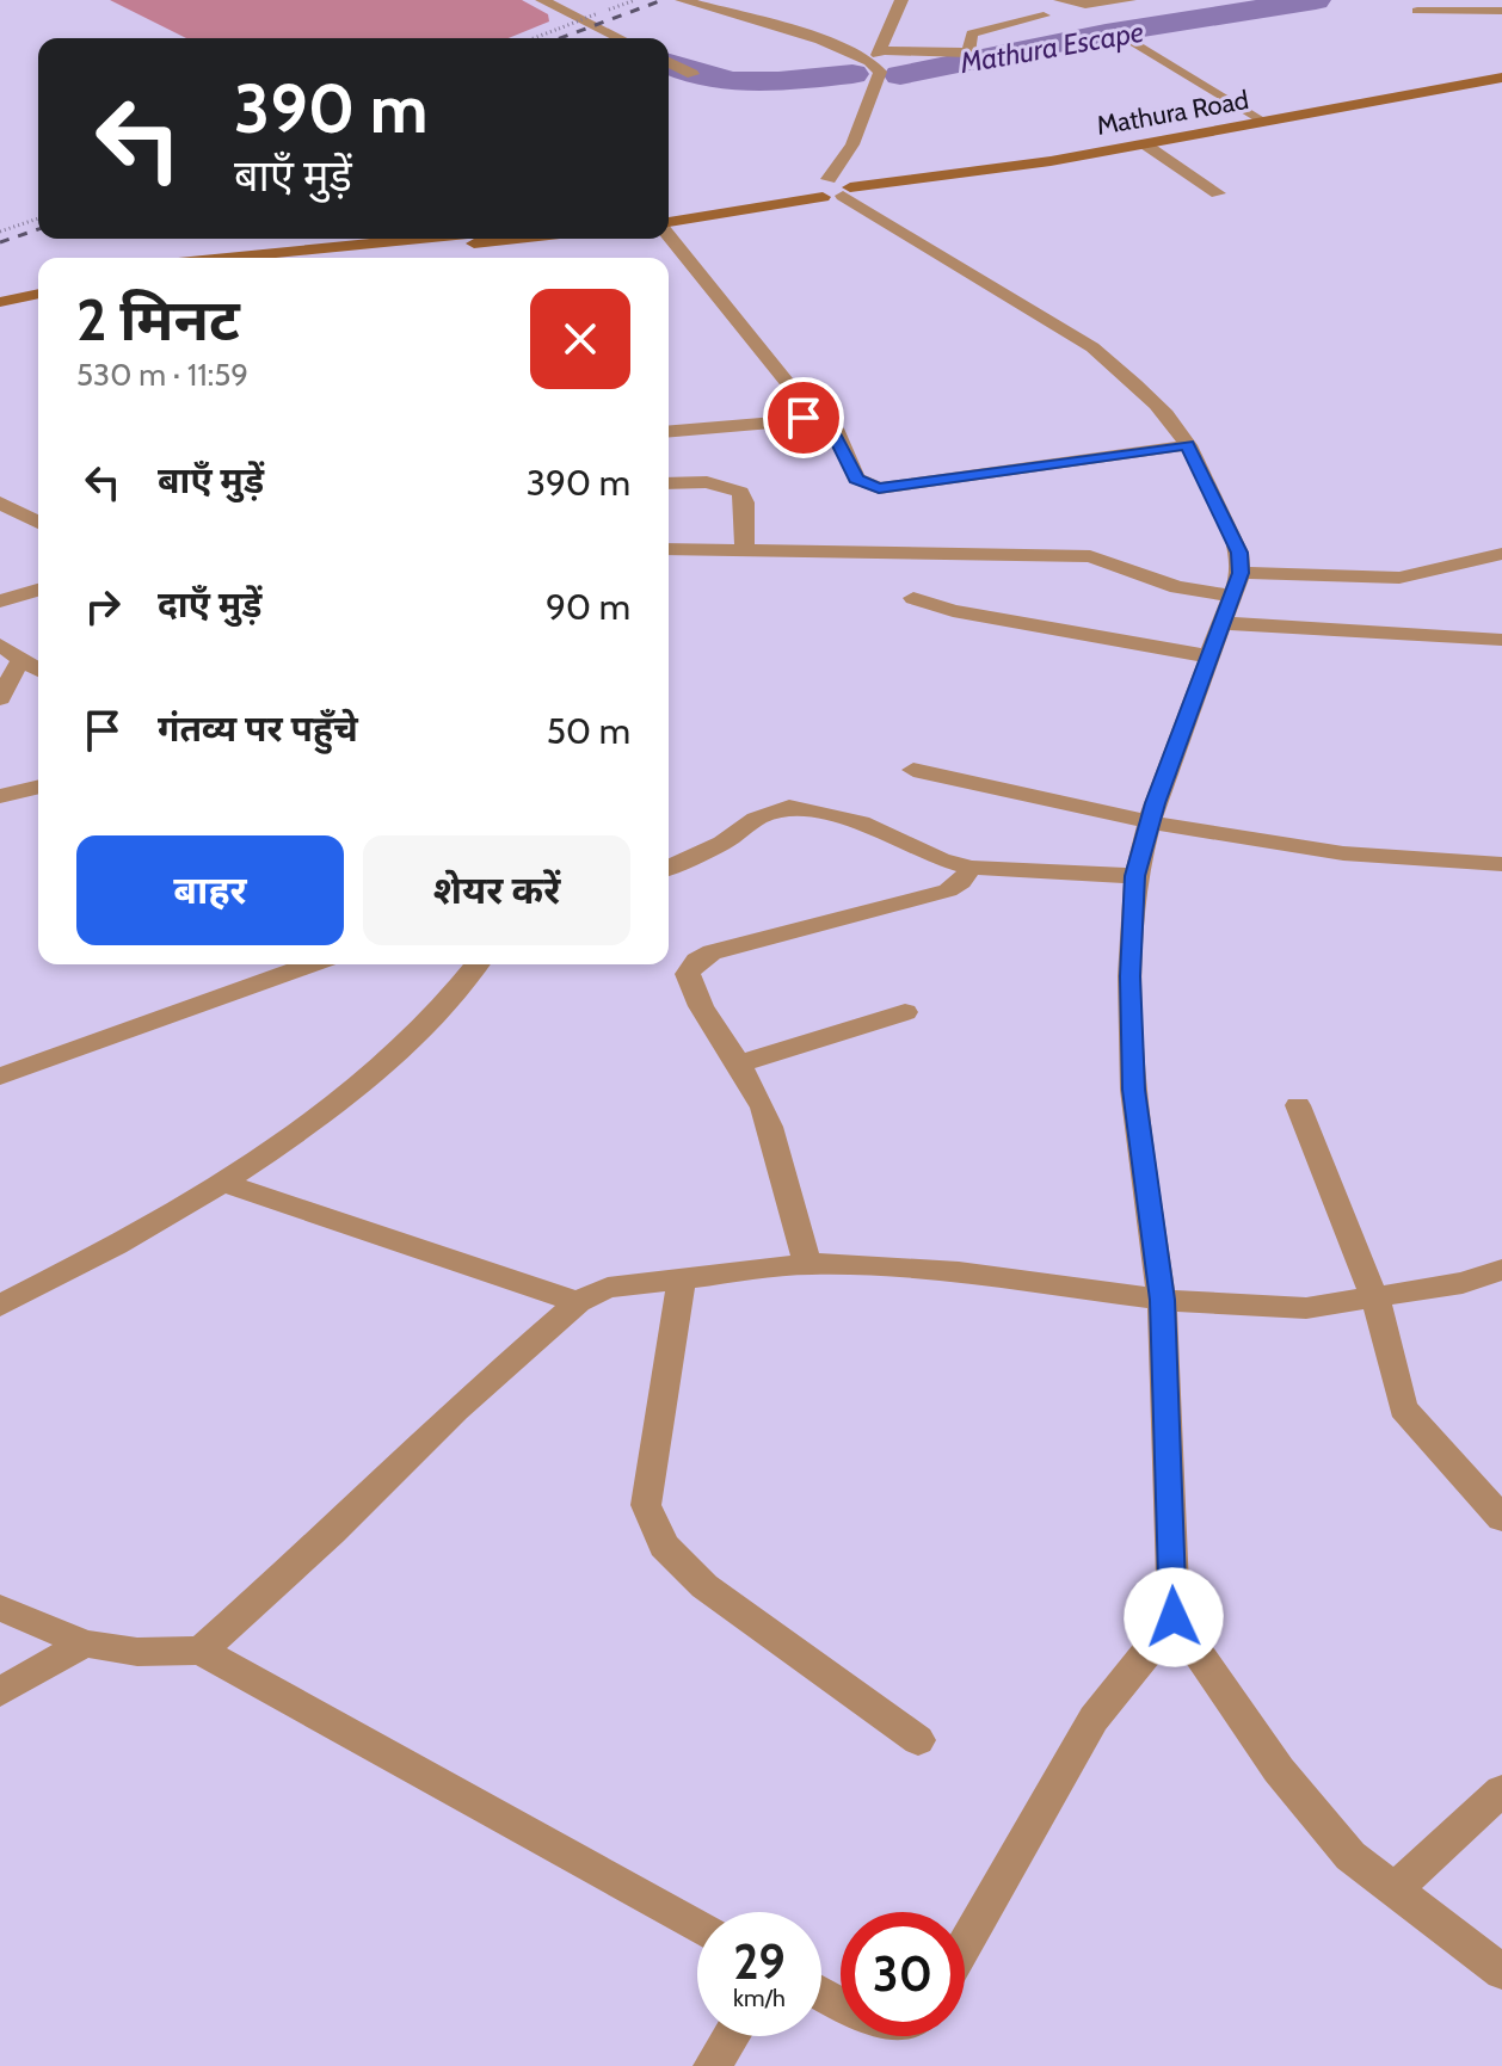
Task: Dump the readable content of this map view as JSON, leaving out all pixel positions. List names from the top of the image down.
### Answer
{
  "streets": {
    "main road": ["Mathura Road"]
  },
  "water": ["Mathura Escape"],
  "page": {
    "turn": ["390 m", "बाएँ मुड़ें"],
    "heading": ["2 मिनट", "530 m · 11:59"],
    "list": [
      {
        "name": "बाएँ मुड़ें",
        "value": "390 m"
      },
      {
        "name": "दाएँ मुड़ें",
        "value": "90 m"
      },
      {
        "name": "गंतव्य पर पहुँचे",
        "value": "50 m"
      }
    ],
    "buttons": ["बाहर", "शेयर करें"],
    "speed": "29 km/h",
    "limit": "30"
  }
}
